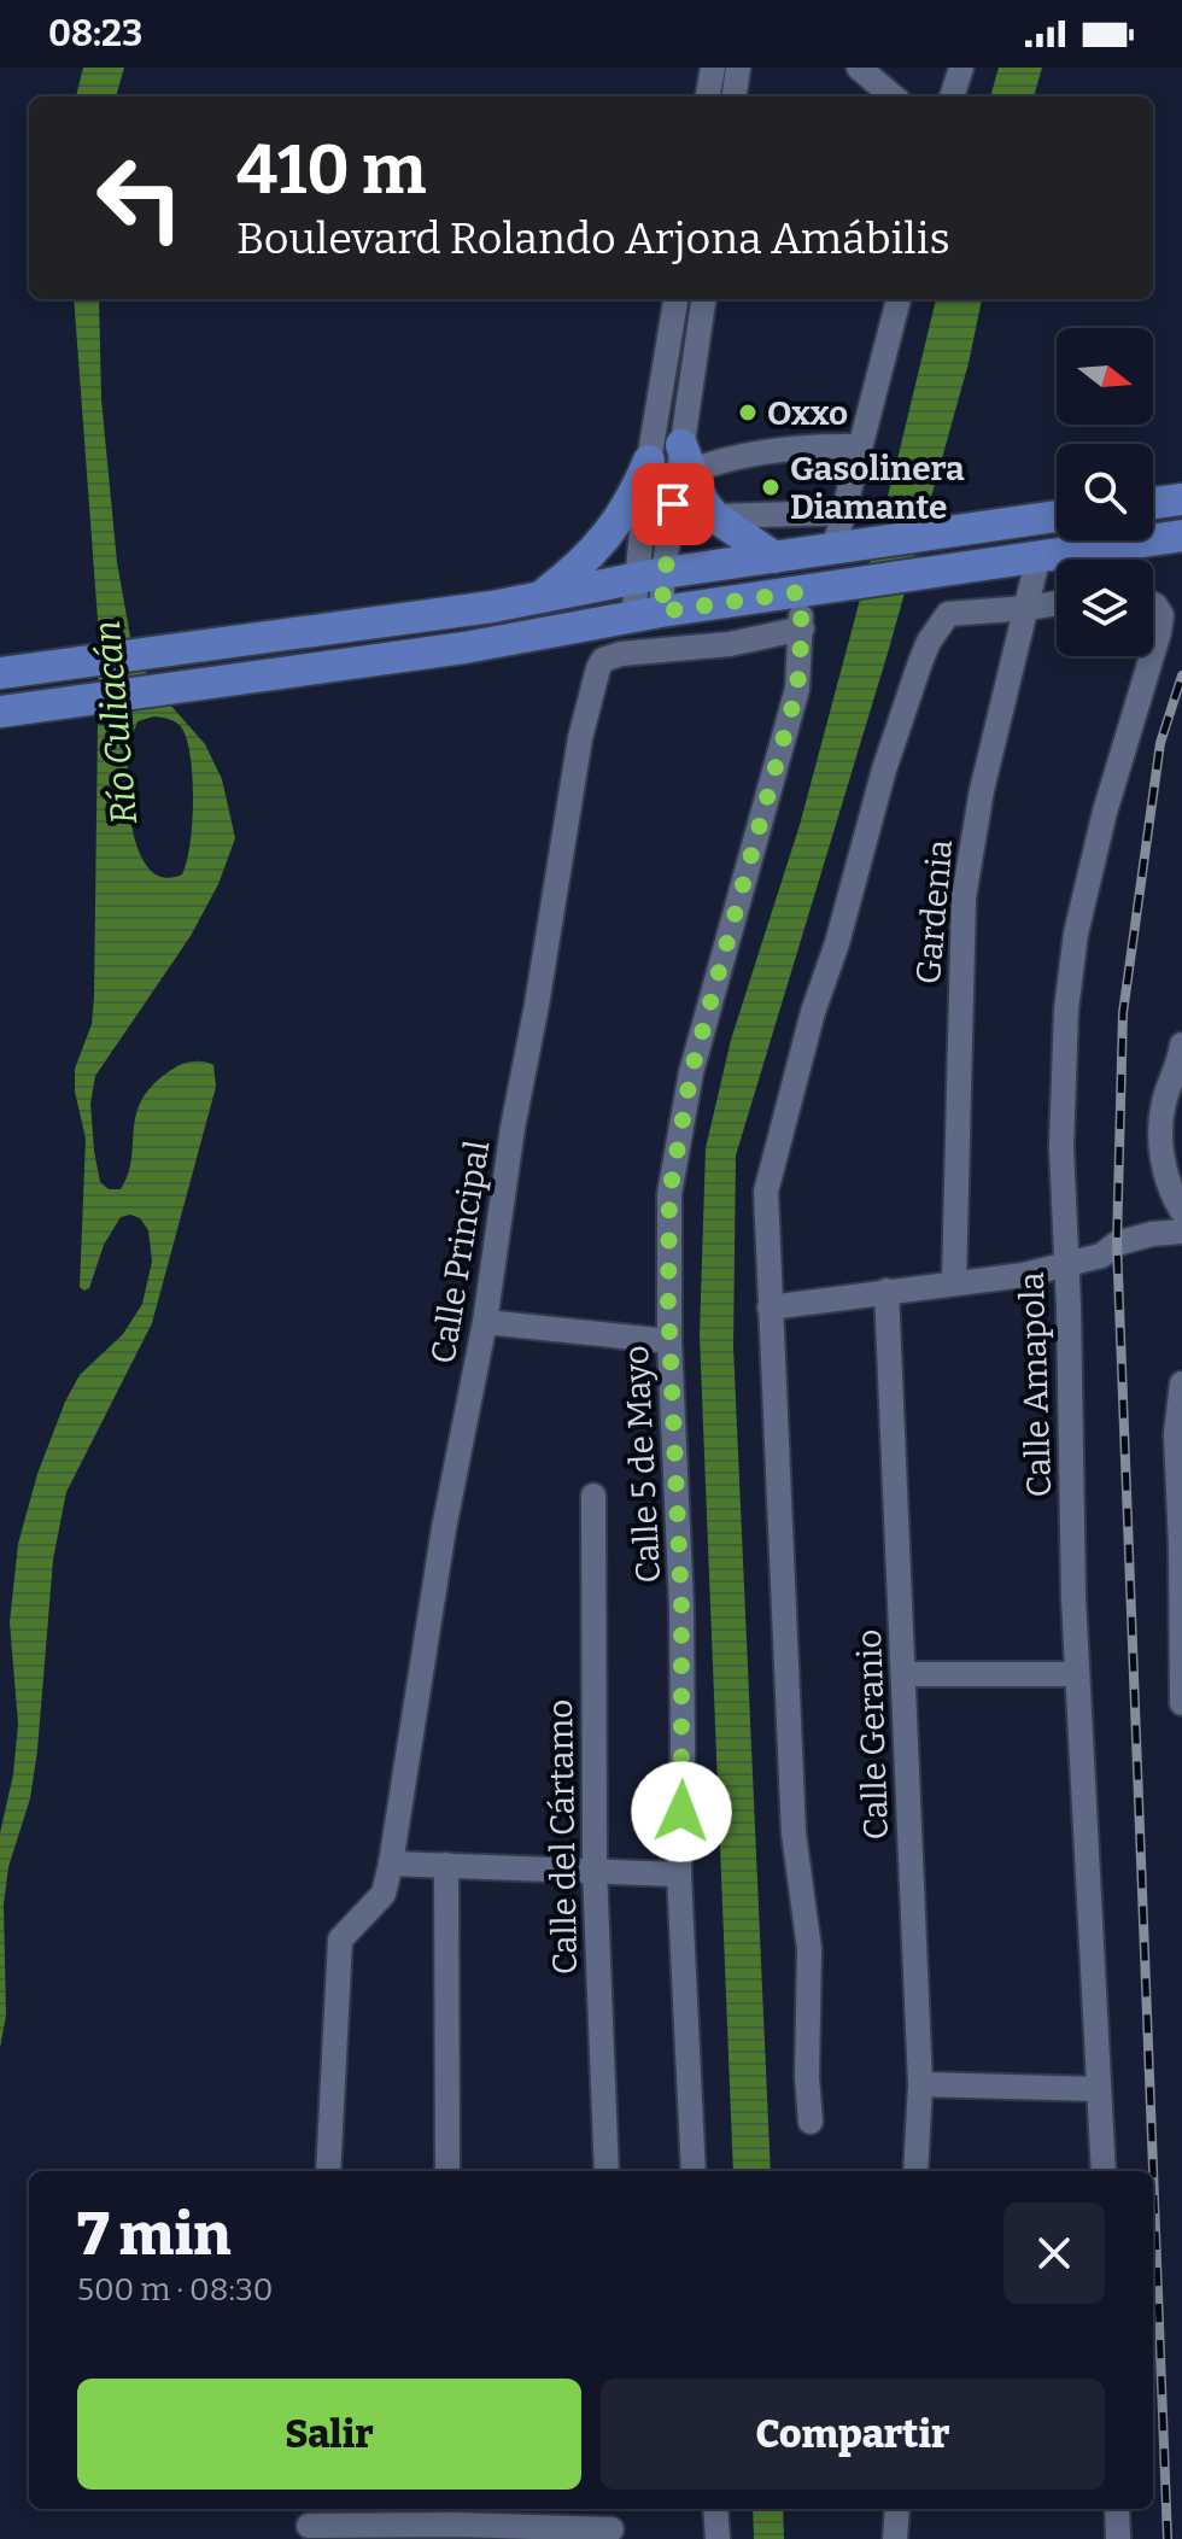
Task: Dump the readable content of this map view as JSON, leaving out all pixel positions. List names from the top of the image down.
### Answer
{
  "streets": {
    "street": [
      "Gardenia",
      "Calle Principal",
      "Calle Amapola",
      "Calle 5 de Mayo",
      "Calle Geranio",
      "Calle del Cártamo"
    ]
  },
  "crossings": [
    ["Calle Principal", "Calle 5 de Mayo"]
  ],
  "water": ["Río Culiacán"],
  "places": ["Oxxo", "Gasolinera Diamante"],
  "north": "right",
  "page": {
    "status": "08:23",
    "turn": ["410 m", "Boulevard Rolando Arjona Amábilis"],
    "heading": ["7 min", "500 m · 08:30"],
    "buttons": ["Salir", "Compartir"]
  }
}
